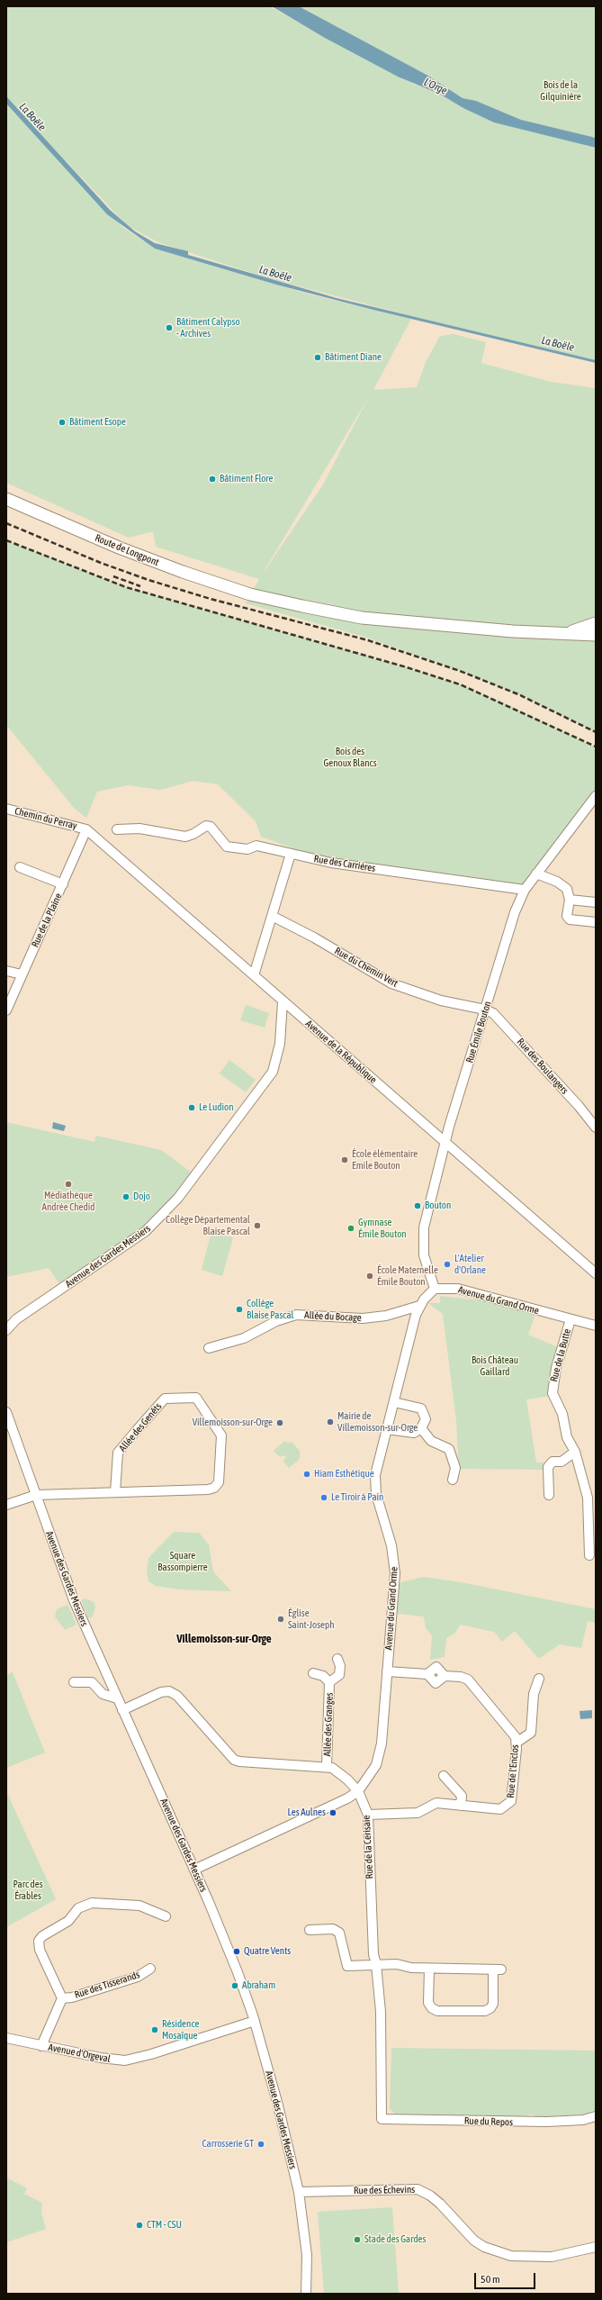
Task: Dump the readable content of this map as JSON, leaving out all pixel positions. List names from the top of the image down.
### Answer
{
  "streets": {
    "main road": ["Route de Longpont"],
    "street": [
      "Chemin du Perray",
      "Rue des Carrières",
      "Rue de la Plaine",
      "Rue du Chemin Vert",
      "Rue Émile Bouton",
      "Avenue de la République",
      "Rue des Boulangers",
      "Avenue des Gardes Messiers",
      "Avenue du Grand Orme",
      "Allée du Bocage",
      "Rue de la Butte",
      "Allée des Genêts",
      "Allée des Granges",
      "Rue de l'Enclos",
      "Rue de la Cerisaie",
      "Rue des Tisserands",
      "Avenue d'Orgeval",
      "Rue du Repos",
      "Rue des Échevins"
    ]
  },
  "crossings": [
    ["Chemin du Perray", "Rue de la Plaine"],
    ["Chemin du Perray", "Avenue de la République"],
    ["Rue des Carrières", "Rue Émile Bouton"],
    ["Rue de la Plaine", "Avenue de la République"],
    ["Rue du Chemin Vert", "Rue Émile Bouton"],
    ["Rue du Chemin Vert", "Rue des Boulangers"],
    ["Rue Émile Bouton", "Avenue de la République"],
    ["Rue Émile Bouton", "Rue des Boulangers"],
    ["Rue Émile Bouton", "Avenue du Grand Orme"],
    ["Avenue de la République", "Avenue des Gardes Messiers"],
    ["Avenue des Gardes Messiers", "Avenue du Grand Orme"],
    ["Avenue des Gardes Messiers", "Allée des Genêts"],
    ["Avenue des Gardes Messiers", "Rue de la Cerisaie"],
    ["Avenue des Gardes Messiers", "Avenue d'Orgeval"],
    ["Avenue des Gardes Messiers", "Rue des Échevins"],
    ["Avenue du Grand Orme", "Allée du Bocage"],
    ["Avenue du Grand Orme", "Rue de la Butte"],
    ["Avenue du Grand Orme", "Rue de l'Enclos"],
    ["Avenue du Grand Orme", "Rue de la Cerisaie"],
    ["Allée des Granges", "Rue de la Cerisaie"],
    ["Rue de l'Enclos", "Rue de la Cerisaie"],
    ["Rue de la Cerisaie", "Rue du Repos"]
  ],
  "districts": ["Villemoisson-sur-Orge"],
  "water": ["L'Orge", "La Boële"],
  "parks": [
    "Bois de la Gilquinière",
    "Bois des Genoux Blancs",
    "Bois Château Gaillard",
    "Square Bassompierre",
    "Parc des Érables"
  ],
  "places": [
    "Bâtiment Calypso - Archives",
    "Bâtiment Diane",
    "Bâtiment Esope",
    "Bâtiment Flore",
    "Le Ludion",
    "École élémentaire Emile Bouton",
    "Médiathèque Andrée Chedid",
    "Dojo",
    "Bouton",
    "Collège Départemental Blaise Pascal",
    "Gymnase Émile Bouton",
    "L'Atelier d'Orlane",
    "École Maternelle Émile Bouton",
    "Collège Blaise Pascal",
    "Mairie de Villemoisson-sur-Orge",
    "Villemoisson-sur-Orge",
    "Hiam Esthétique",
    "Le Tiroir à Pain",
    "Église Saint-Joseph",
    "Les Aulnes",
    "Quatre Vents",
    "Abraham",
    "Résidence Mosaïque",
    "Carrosserie GT",
    "CTM - CSU",
    "Stade des Gardes"
  ],
  "scale_bar": "50 m"
}
